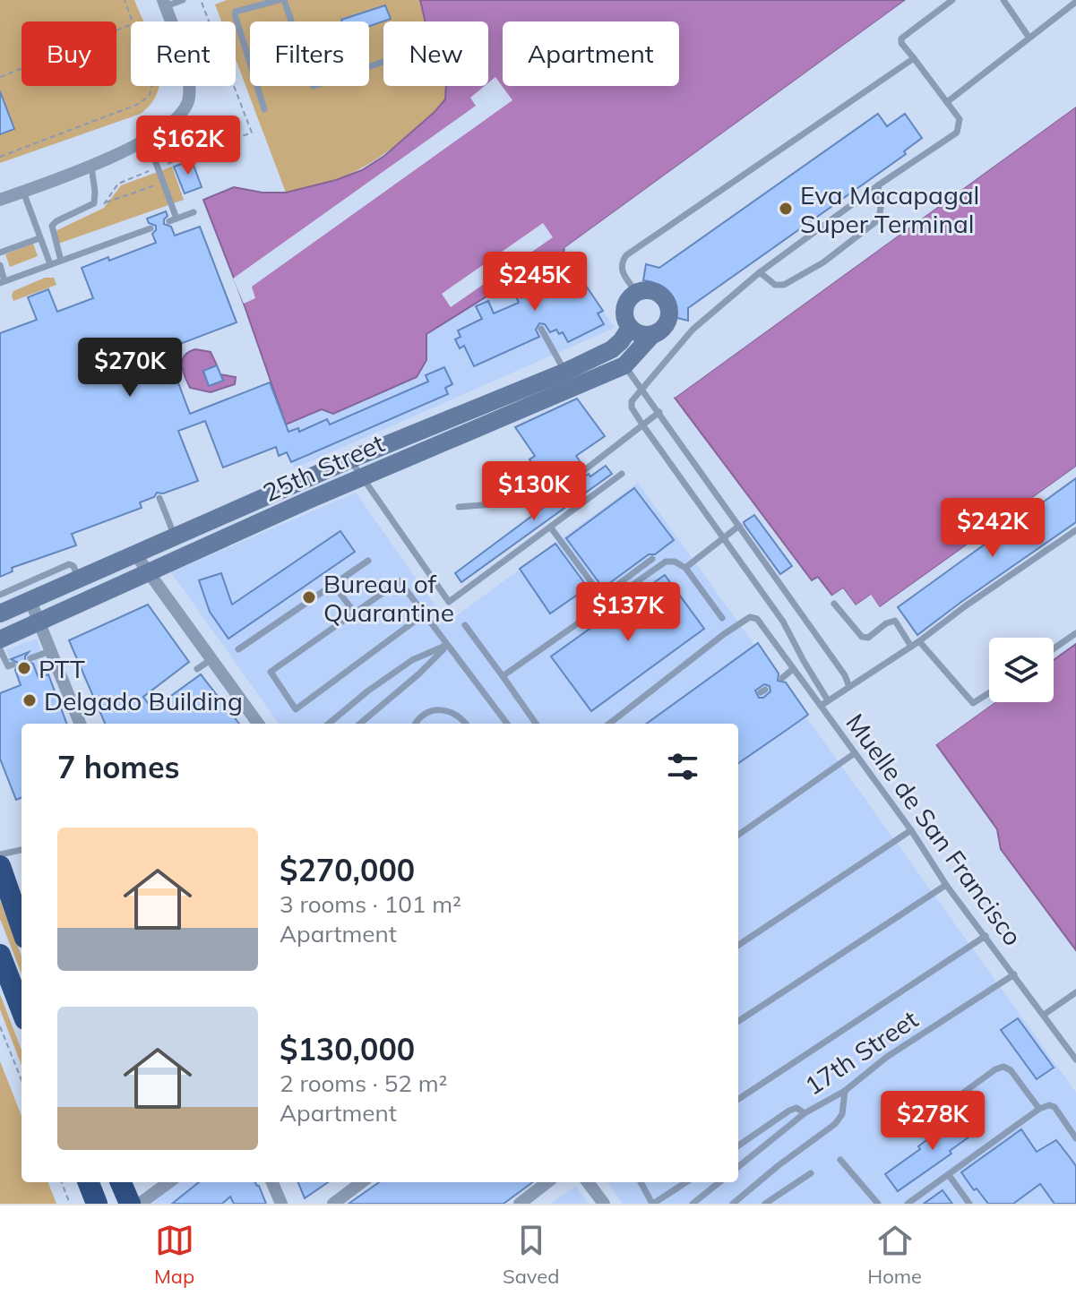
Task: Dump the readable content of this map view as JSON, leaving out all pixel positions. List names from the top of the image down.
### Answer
{
  "streets": {
    "street": ["25th Street"],
    "lane": ["Muelle de San Francisco", "17th Street"]
  },
  "crossings": [
    ["25th Street", "Muelle de San Francisco"],
    ["Muelle de San Francisco", "17th Street"]
  ],
  "places": [
    "Eva Macapagal Super Terminal",
    "Bureau of Quarantine",
    "PTT",
    "Delgado Building"
  ],
  "page": {
    "chip": [
      "Buy",
      "Rent",
      "Filters",
      "New",
      "Apartment"
    ],
    "price": [
      "$162K",
      "$245K",
      "$270K",
      "$130K",
      "$242K",
      "$137K",
      "$278K"
    ],
    "heading": "7 homes",
    "list": [
      {
        "name": "$270,000",
        "note": "3 rooms · 101 m² · Apartment"
      },
      {
        "name": "$130,000",
        "note": "2 rooms · 52 m² · Apartment"
      }
    ],
    "tabs": ["Map", "Saved", "Home"]
  }
}
